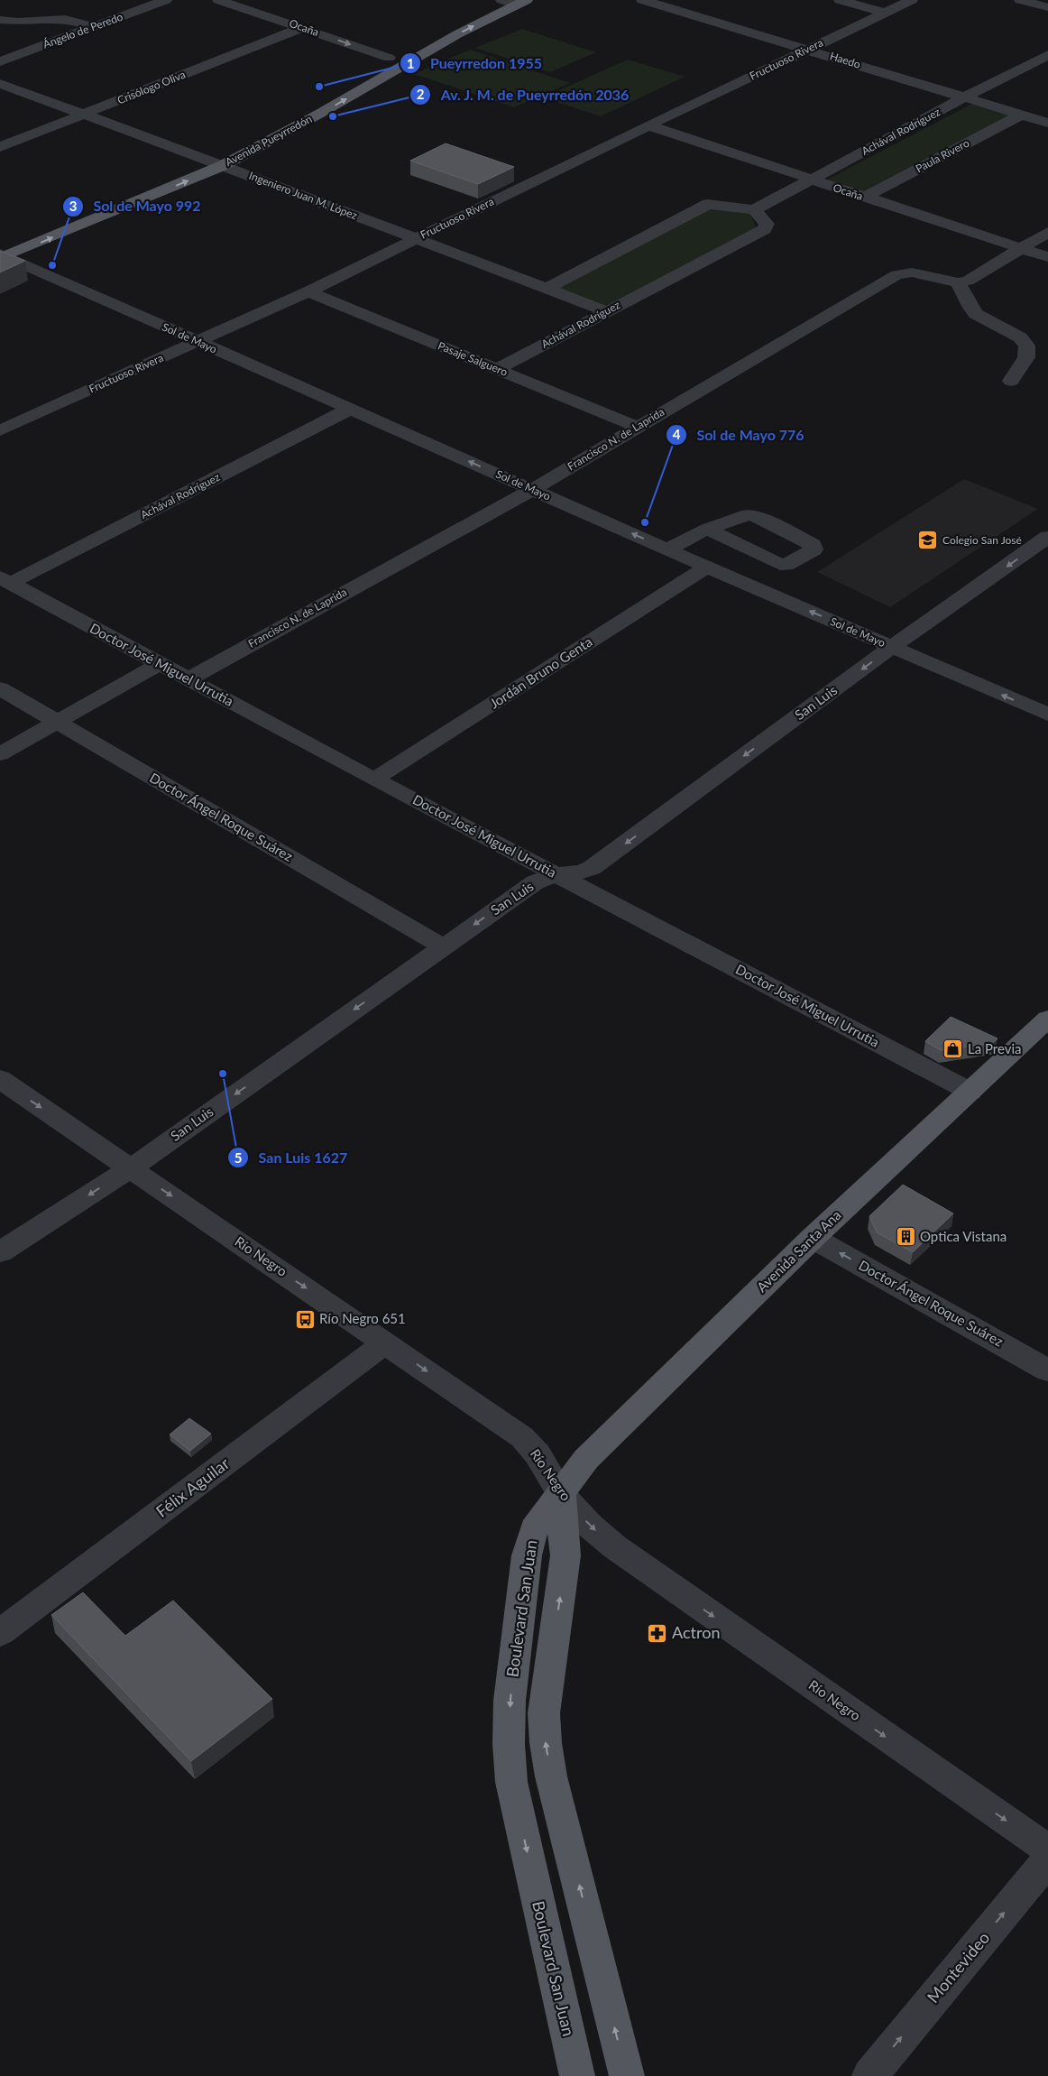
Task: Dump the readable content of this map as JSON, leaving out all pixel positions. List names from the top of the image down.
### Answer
{
  "streets": {
    "main road": ["Avenida Pueyrredón", "Avenida Santa Ana", "Boulevard San Juan"],
    "street": [
      "Ocaña",
      "Ángelo de Peredo",
      "Fructuoso Rivera",
      "Haedo",
      "Crisólogo Oliva",
      "Achával Rodríguez",
      "Paula Rivero",
      "Ingeniero Juan M. López",
      "Sol de Mayo",
      "Pasaje Salguero",
      "Francisco N. de Laprida",
      "Doctor José Miguel Urrutia",
      "Jordán Bruno Genta",
      "San Luis",
      "Doctor Ángel Roque Suárez",
      "Río Negro",
      "Félix Aguilar",
      "Montevideo"
    ]
  },
  "crossings": [
    ["Ocaña", "Fructuoso Rivera"],
    ["Ocaña", "Crisólogo Oliva"],
    ["Ocaña", "Achával Rodríguez"],
    ["Ocaña", "Paula Rivero"],
    ["Fructuoso Rivera", "Haedo"],
    ["Fructuoso Rivera", "Ingeniero Juan M. López"],
    ["Fructuoso Rivera", "Sol de Mayo"],
    ["Fructuoso Rivera", "Pasaje Salguero"],
    ["Haedo", "Achával Rodríguez"],
    ["Haedo", "Paula Rivero"],
    ["Crisólogo Oliva", "Ingeniero Juan M. López"],
    ["Achával Rodríguez", "Ingeniero Juan M. López"],
    ["Achával Rodríguez", "Sol de Mayo"],
    ["Achával Rodríguez", "Pasaje Salguero"],
    ["Achával Rodríguez", "Doctor José Miguel Urrutia"],
    ["Avenida Pueyrredón", "Ingeniero Juan M. López"],
    ["Avenida Pueyrredón", "Sol de Mayo"],
    ["Sol de Mayo", "Francisco N. de Laprida"],
    ["Sol de Mayo", "Jordán Bruno Genta"],
    ["Sol de Mayo", "San Luis"],
    ["Pasaje Salguero", "Francisco N. de Laprida"],
    ["Francisco N. de Laprida", "Doctor José Miguel Urrutia"],
    ["Doctor José Miguel Urrutia", "Jordán Bruno Genta"],
    ["Doctor José Miguel Urrutia", "San Luis"],
    ["Doctor José Miguel Urrutia", "Avenida Santa Ana"],
    ["San Luis", "Doctor Ángel Roque Suárez"],
    ["San Luis", "Río Negro"],
    ["Doctor Ángel Roque Suárez", "Avenida Santa Ana"],
    ["Avenida Santa Ana", "Río Negro"],
    ["Avenida Santa Ana", "Boulevard San Juan"],
    ["Río Negro", "Félix Aguilar"],
    ["Río Negro", "Boulevard San Juan"]
  ],
  "one_way": [
    "Sol de Mayo",
    "San Luis",
    "Río Negro",
    "Montevideo"
  ],
  "places": {
    "other": [
      "Pueyrredon 1955",
      "Av. J. M. de Pueyrredón 2036",
      "Sol de Mayo 992",
      "Sol de Mayo 776",
      "San Luis 1627"
    ],
    "school or university": ["Colegio San José"],
    "shop": ["La Previa"],
    "building": ["Optica Vistana"],
    "bus stop": ["Río Negro 651"],
    "pharmacy": ["Actron"]
  }
}
